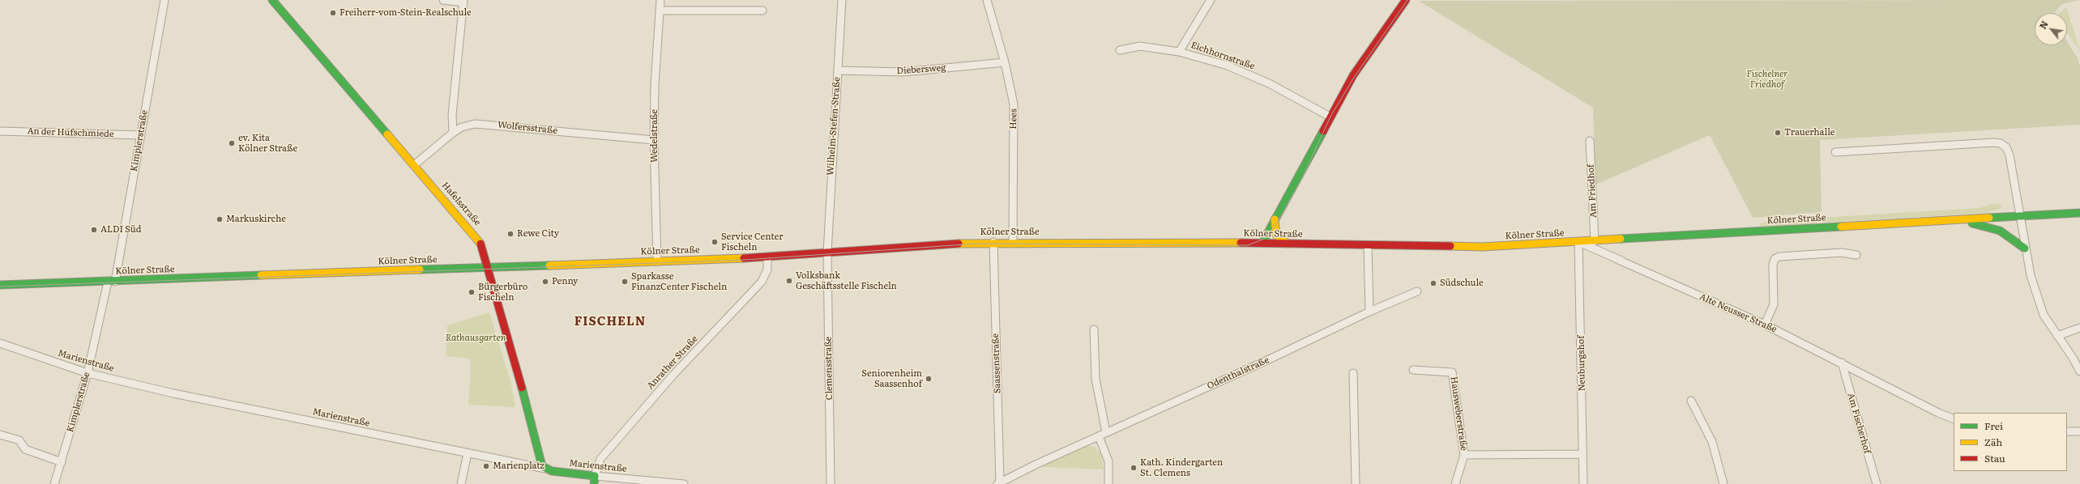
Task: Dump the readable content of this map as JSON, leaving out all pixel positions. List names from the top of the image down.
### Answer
{
  "streets": {
    "main road": [
      "Hafelsstraße",
      "Kölner Straße",
      "Marienstraße",
      "Anrather Straße"
    ],
    "street": [
      "Eichhornstraße",
      "Diebersweg",
      "Hees",
      "Wilhelm-Stefen-Straße",
      "Wolfersstraße",
      "An der Hufschmiede",
      "Wedelstraße",
      "Kimplerstraße",
      "Am Friedhof",
      "Alte Neusser Straße",
      "Saassenstraße",
      "Neuburgshof",
      "Clemensstraße",
      "Odenthalstraße",
      "Hausweberstraße",
      "Am Fischerhof"
    ]
  },
  "crossings": [
    ["Diebersweg", "Hees"],
    ["Diebersweg", "Wilhelm-Stefen-Straße"],
    ["Hees", "Kölner Straße"],
    ["Wilhelm-Stefen-Straße", "Kölner Straße"],
    ["Wilhelm-Stefen-Straße", "Clemensstraße"],
    ["Wolfersstraße", "Wedelstraße"],
    ["Wolfersstraße", "Hafelsstraße"],
    ["An der Hufschmiede", "Kimplerstraße"],
    ["Wedelstraße", "Kölner Straße"],
    ["Kimplerstraße", "Kölner Straße"],
    ["Kimplerstraße", "Marienstraße"],
    ["Am Friedhof", "Kölner Straße"],
    ["Hafelsstraße", "Kölner Straße"],
    ["Hafelsstraße", "Marienstraße"],
    ["Kölner Straße", "Alte Neusser Straße"],
    ["Kölner Straße", "Anrather Straße"],
    ["Kölner Straße", "Saassenstraße"],
    ["Kölner Straße", "Neuburgshof"],
    ["Kölner Straße", "Clemensstraße"],
    ["Alte Neusser Straße", "Neuburgshof"],
    ["Alte Neusser Straße", "Am Fischerhof"],
    ["Marienstraße", "Anrather Straße"],
    ["Saassenstraße", "Odenthalstraße"],
    ["Neuburgshof", "Hausweberstraße"]
  ],
  "districts": ["FISCHELN"],
  "parks": ["Fischelner Friedhof", "Rathausgarten"],
  "places": [
    "Freiherr-vom-Stein-Realschule",
    "Trauerhalle",
    "ev. Kita Kölner Straße",
    "Markuskirche",
    "ALDI Süd",
    "Rewe City",
    "Service Center Fischeln",
    "Volksbank Geschäftsstelle Fischeln",
    "Penny",
    "Sparkasse FinanzCenter Fischeln",
    "Südschule",
    "Bürgerbüro Fischeln",
    "Seniorenheim Saassenhof",
    "Marienplatz",
    "Kath. Kindergarten St. Clemens"
  ],
  "legend": ["Frei", "Zäh", "Stau"],
  "north": "top left"
}
